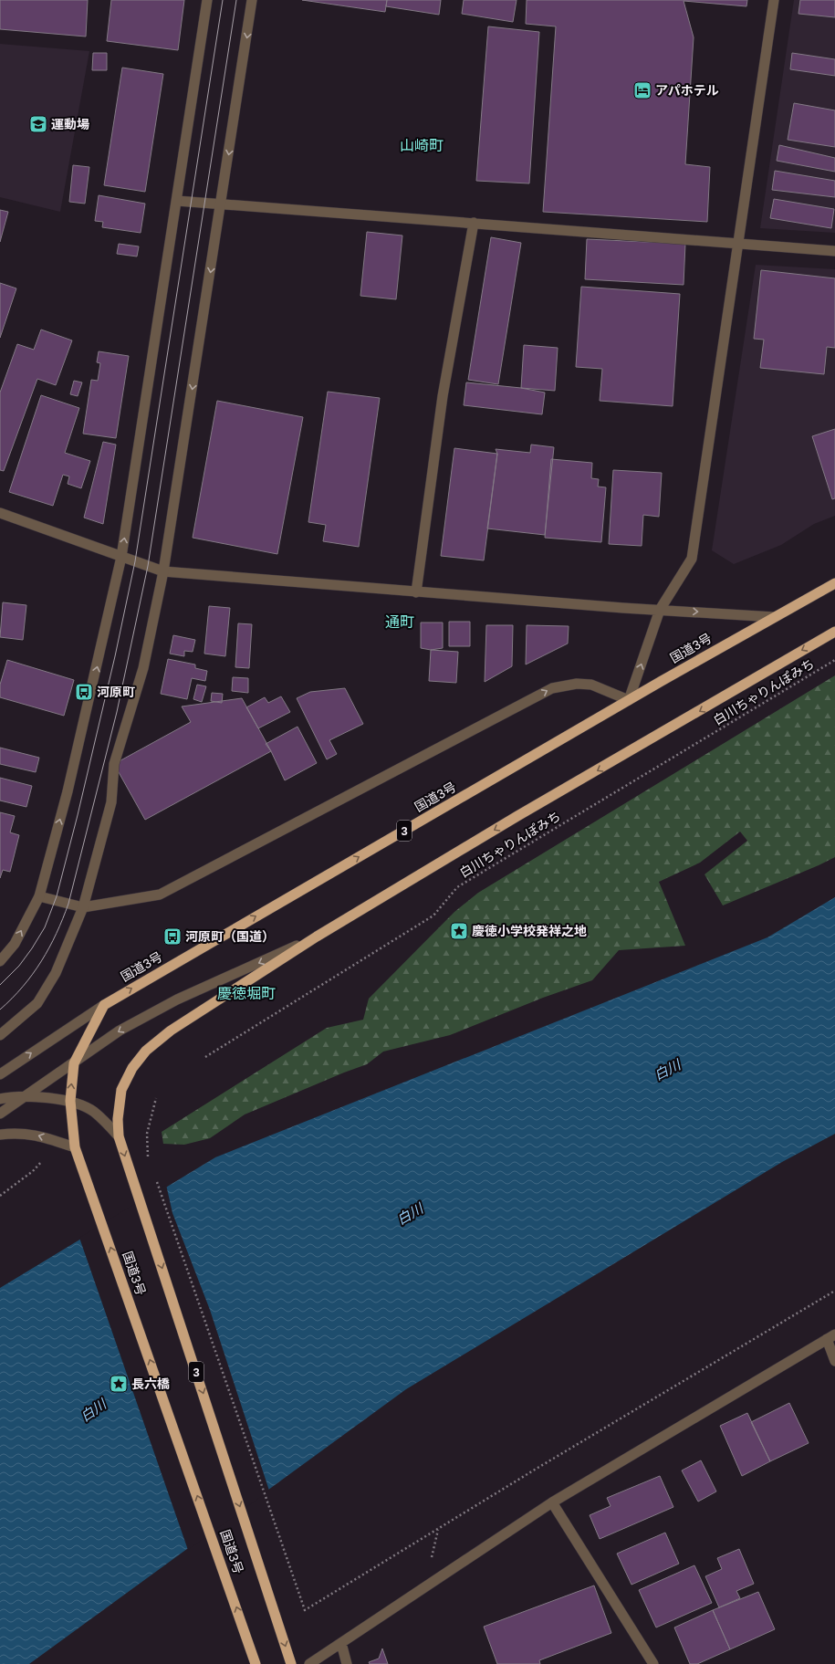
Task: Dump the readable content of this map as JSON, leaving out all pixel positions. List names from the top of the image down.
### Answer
{
  "streets": {
    "highway": ["国道3号", "3"],
    "path": ["白川ちゃりんぽみち"]
  },
  "districts": ["山崎町", "通町", "慶徳堀町"],
  "water": ["白川"],
  "places": {
    "hotel": ["アパホテル"],
    "school or university": ["運動場"],
    "bus stop": ["河原町", "河原町（国道）"],
    "place": ["慶徳小学校発祥之地", "長六橋"]
  }
}
